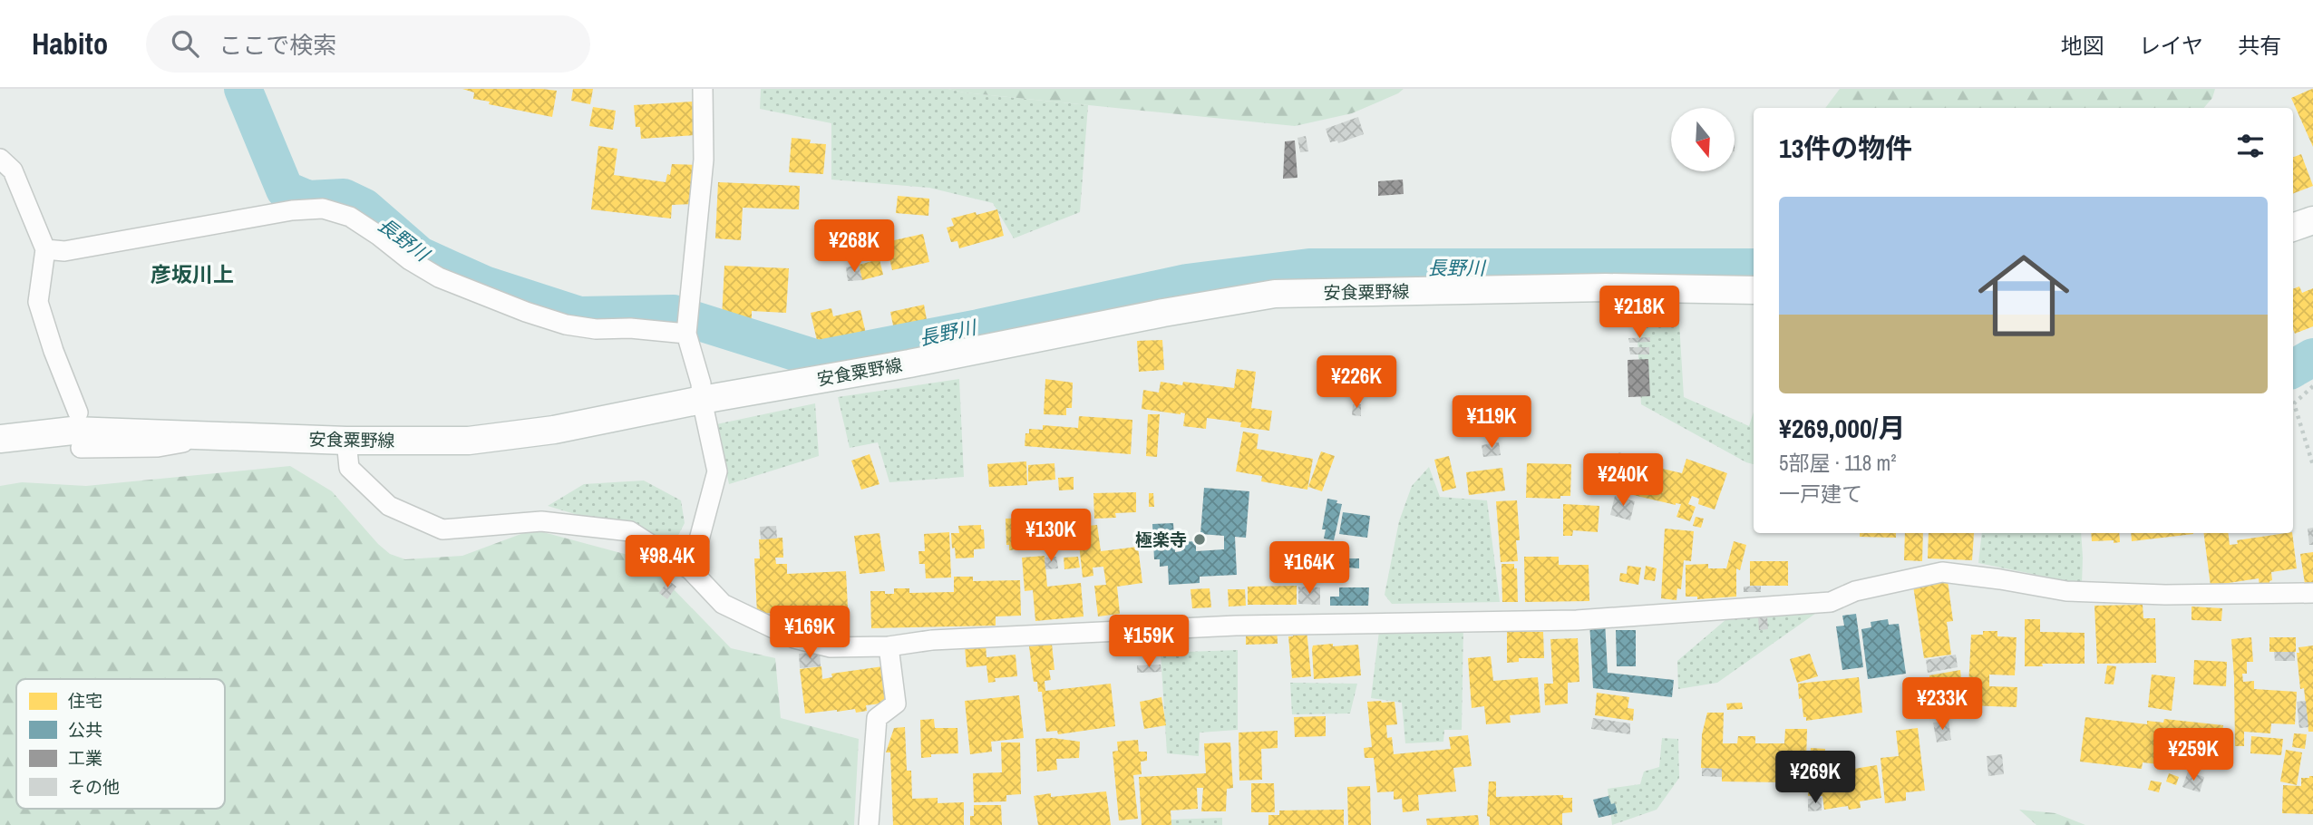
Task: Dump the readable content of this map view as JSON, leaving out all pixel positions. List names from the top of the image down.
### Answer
{
  "streets": {
    "main road": ["安食粟野線"]
  },
  "districts": ["彦坂川上"],
  "water": ["長野川"],
  "places": ["極楽寺"],
  "legend": [
    "住宅",
    "公共",
    "工業",
    "その他"
  ],
  "north": "bottom",
  "page": {
    "header": "Habito",
    "search": "ここで検索",
    "nav": ["地図", "レイヤ", "共有"],
    "heading": "13件の物件",
    "list": [
      {
        "name": "¥269,000/月",
        "note": "5部屋 · 118 m² · 一戸建て"
      }
    ],
    "price": [
      "¥268K",
      "¥218K",
      "¥226K",
      "¥119K",
      "¥240K",
      "¥130K",
      "¥98.4K",
      "¥164K",
      "¥169K",
      "¥159K",
      "¥233K",
      "¥259K",
      "¥269K"
    ]
  }
}
